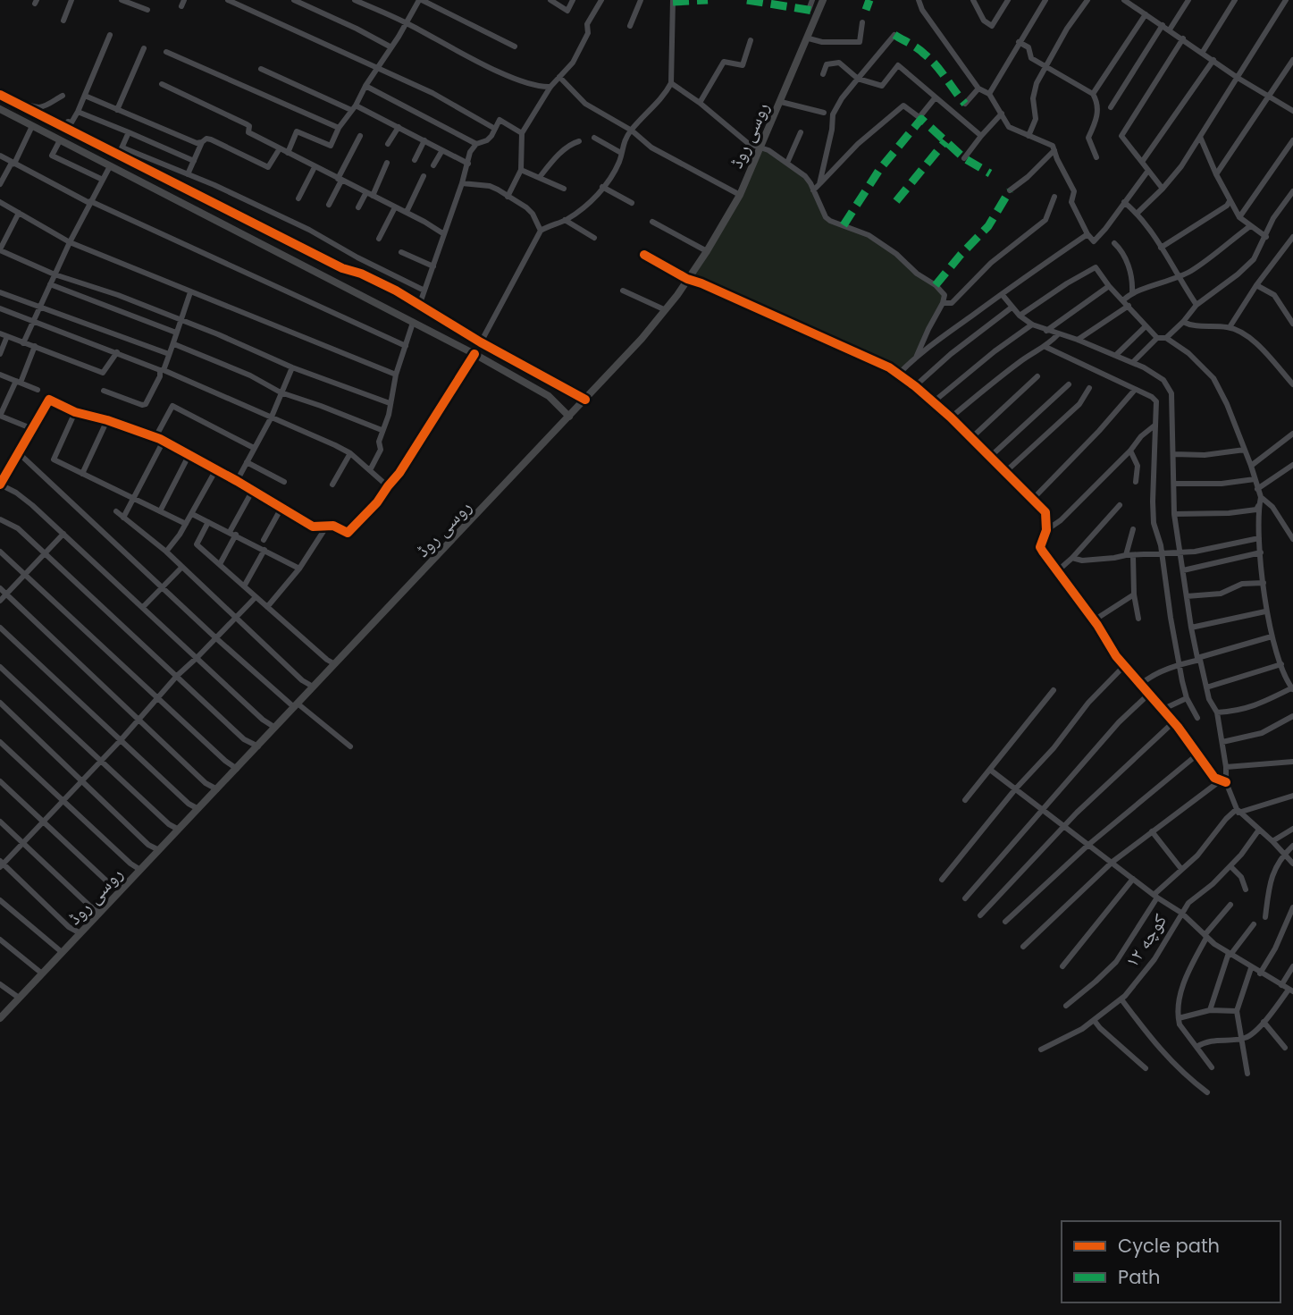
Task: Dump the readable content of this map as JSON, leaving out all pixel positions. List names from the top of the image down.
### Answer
{
  "streets": {
    "main road": ["روسی روڈ"],
    "street": ["کوچه ۱۲"]
  },
  "legend": ["Cycle path", "Path"]
}
